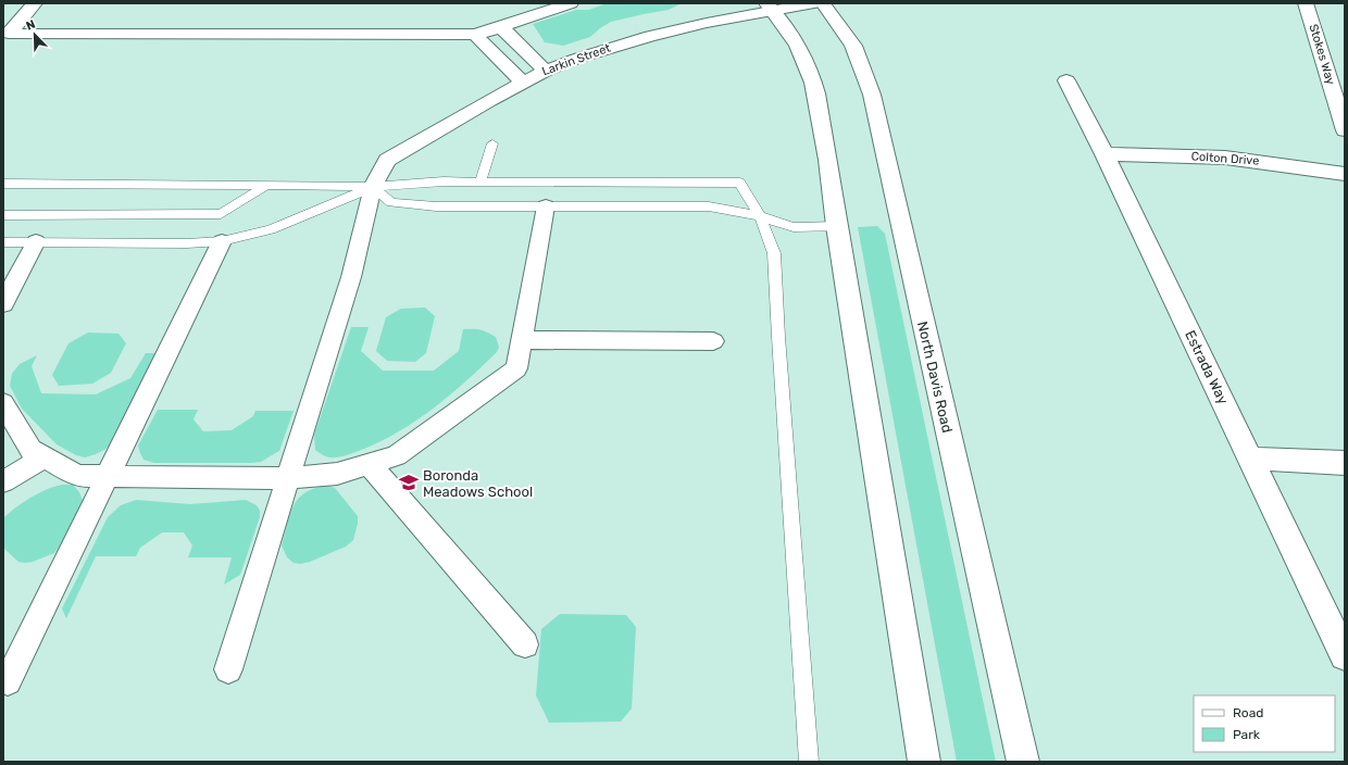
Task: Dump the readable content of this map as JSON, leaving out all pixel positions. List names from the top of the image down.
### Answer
{
  "streets": {
    "main road": [
      "Stokes Way",
      "Larkin Street",
      "Colton Drive",
      "Estrada Way",
      "North Davis Road"
    ]
  },
  "crossings": [
    ["Colton Drive", "Estrada Way"]
  ],
  "places": {
    "school or university": ["Boronda Meadows School"]
  },
  "legend": ["Road", "Park"],
  "north": "top left"
}
